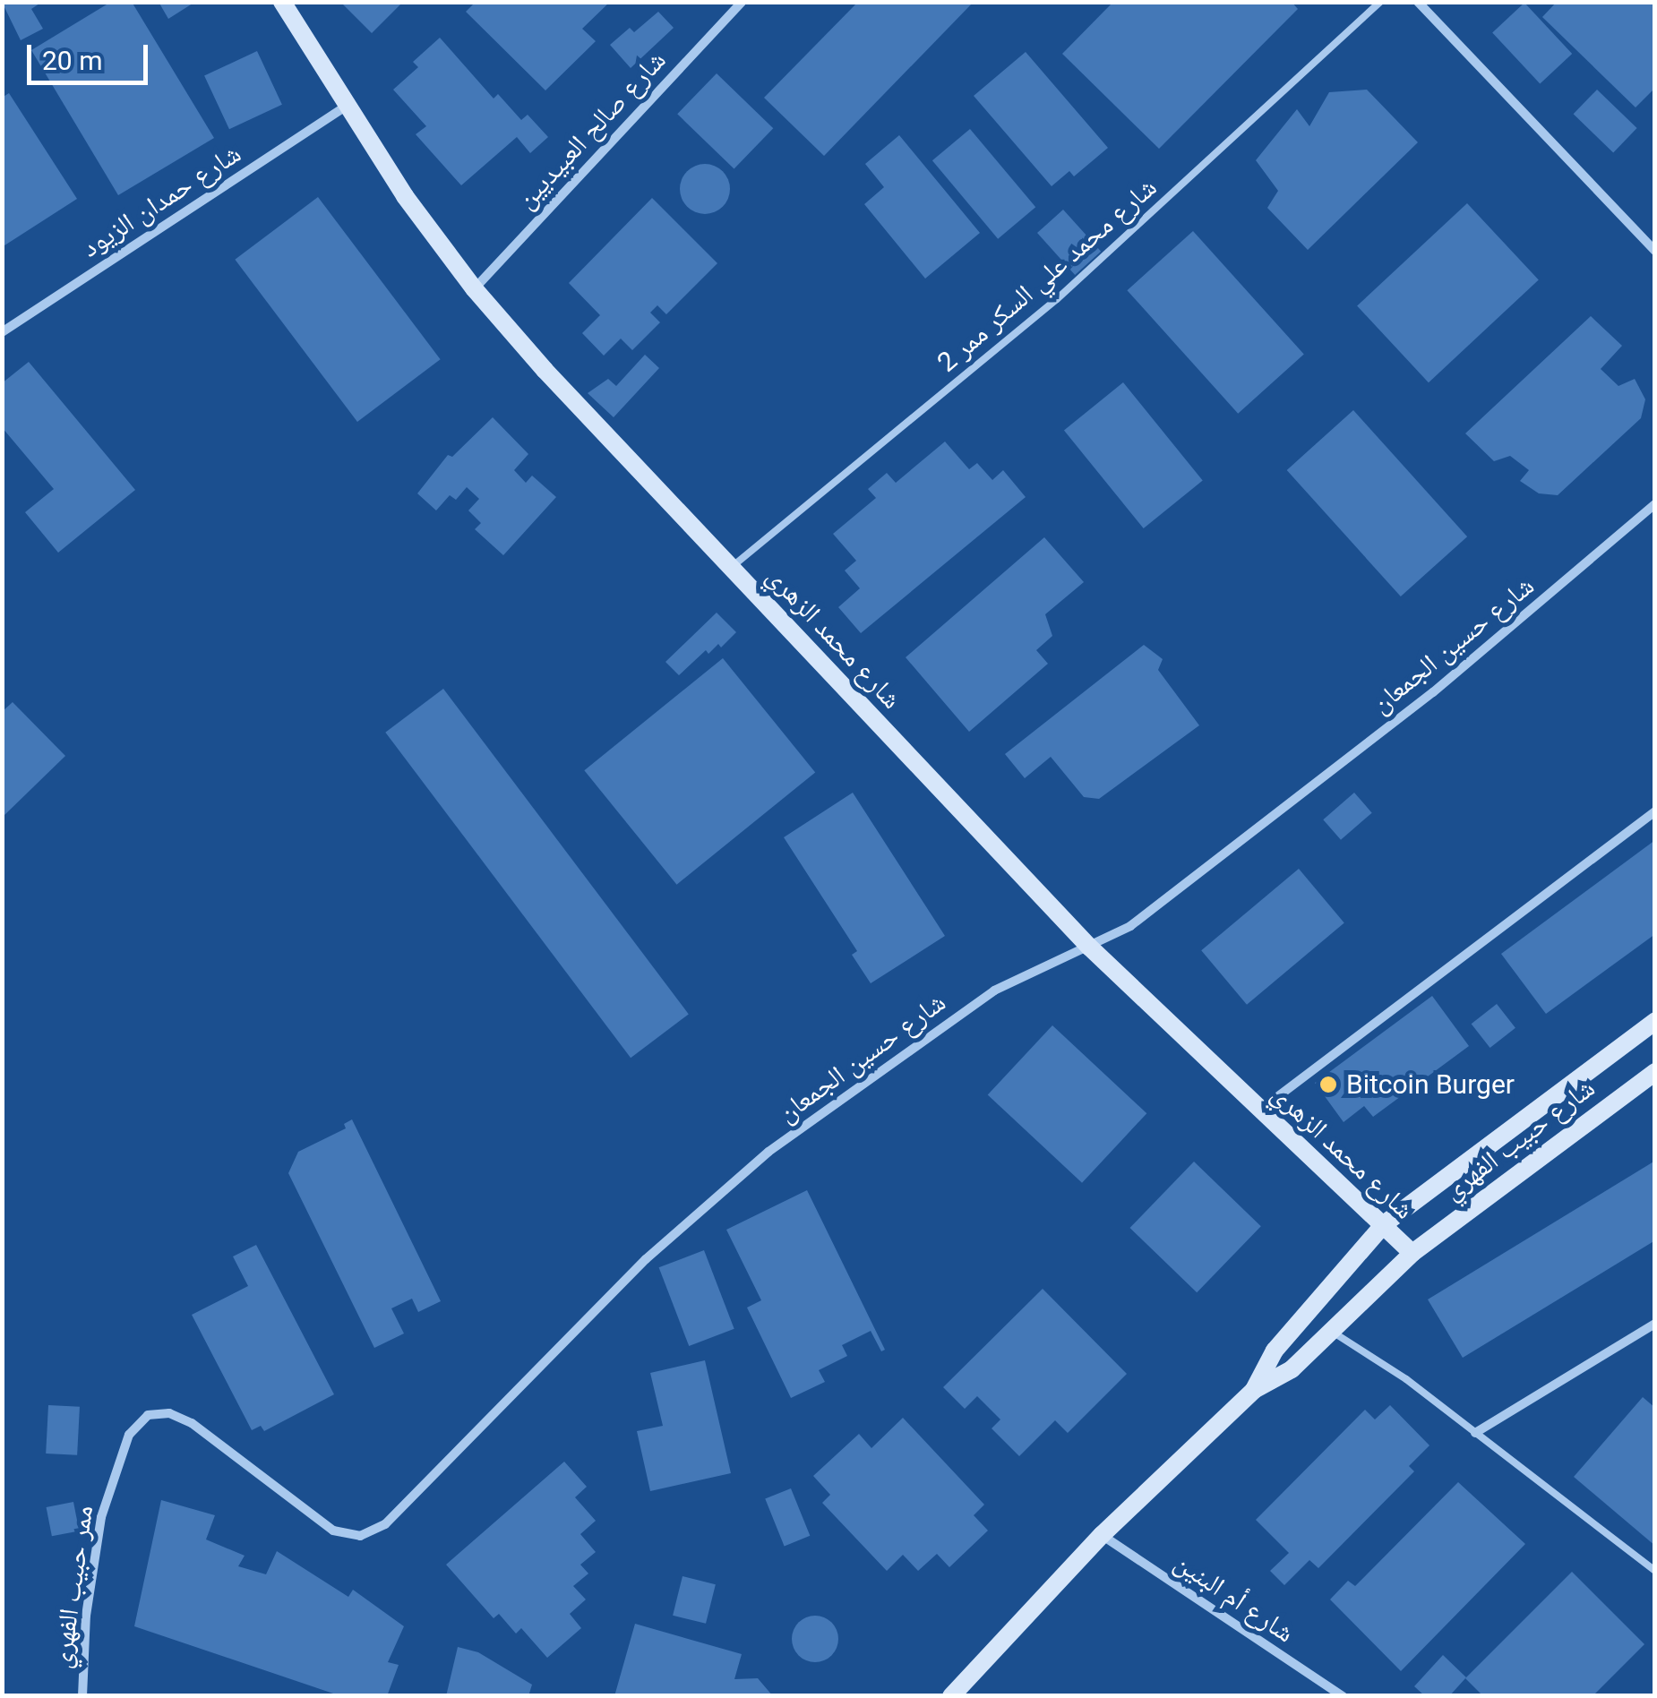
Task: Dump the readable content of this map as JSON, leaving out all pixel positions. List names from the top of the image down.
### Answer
{
  "streets": {
    "street": [
      "شارع صالح العبيديين",
      "شارع حمدان الزيود",
      "شارع محمد الزهري",
      "شارع حسين الجمعان",
      "شارع حبيب الفهري",
      "ممر حبيب الفهري",
      "شارع أم البنين"
    ],
    "lane": ["شارع محمد علي السكر ممر 2"]
  },
  "crossings": [
    ["شارع صالح العبيديين", "شارع محمد الزهري"],
    ["شارع حمدان الزيود", "شارع محمد الزهري"],
    ["شارع محمد علي السكر ممر 2", "شارع محمد الزهري"],
    ["شارع محمد الزهري", "شارع حسين الجمعان"],
    ["شارع محمد الزهري", "شارع حبيب الفهري"],
    ["شارع حسين الجمعان", "ممر حبيب الفهري"],
    ["شارع حبيب الفهري", "شارع أم البنين"]
  ],
  "places": ["Bitcoin Burger"],
  "scale_bar": "20 m"
}
